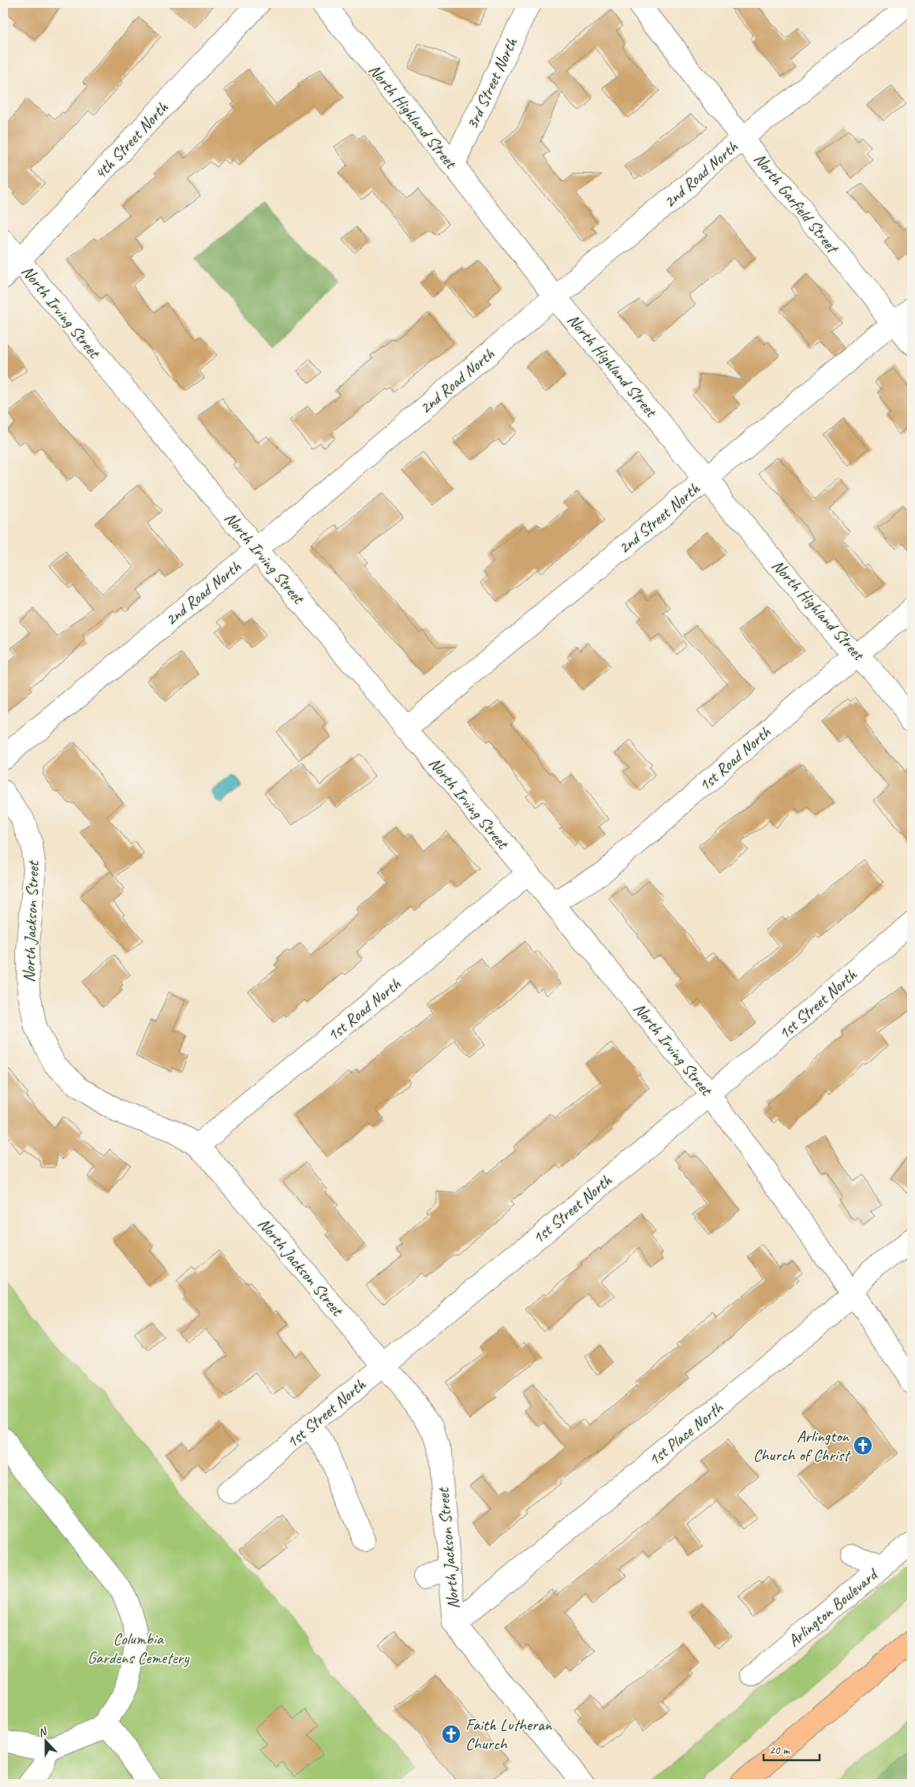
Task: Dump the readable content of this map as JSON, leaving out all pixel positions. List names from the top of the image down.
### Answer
{
  "streets": {
    "street": [
      "3rd Street North",
      "North Highland Street",
      "4th Street North",
      "2nd Road North",
      "North Garfield Street",
      "North Irving Street",
      "2nd Street North",
      "1st Road North",
      "North Jackson Street",
      "1st Street North",
      "1st Place North",
      "Arlington Boulevard"
    ]
  },
  "crossings": [
    ["3rd Street North", "North Highland Street"],
    ["North Highland Street", "2nd Road North"],
    ["North Highland Street", "2nd Street North"],
    ["North Highland Street", "1st Road North"],
    ["4th Street North", "North Irving Street"],
    ["2nd Road North", "North Garfield Street"],
    ["2nd Road North", "North Irving Street"],
    ["North Garfield Street", "2nd Street North"],
    ["North Irving Street", "2nd Street North"],
    ["North Irving Street", "1st Road North"],
    ["North Irving Street", "1st Street North"],
    ["North Irving Street", "1st Place North"],
    ["1st Road North", "North Jackson Street"],
    ["North Jackson Street", "1st Street North"],
    ["North Jackson Street", "1st Place North"]
  ],
  "parks": ["Columbia Gardens Cemetery"],
  "places": {
    "church": ["Arlington Church of Christ", "Faith Lutheran Church"]
  },
  "scale_bar": "20 m",
  "north": "top"
}
